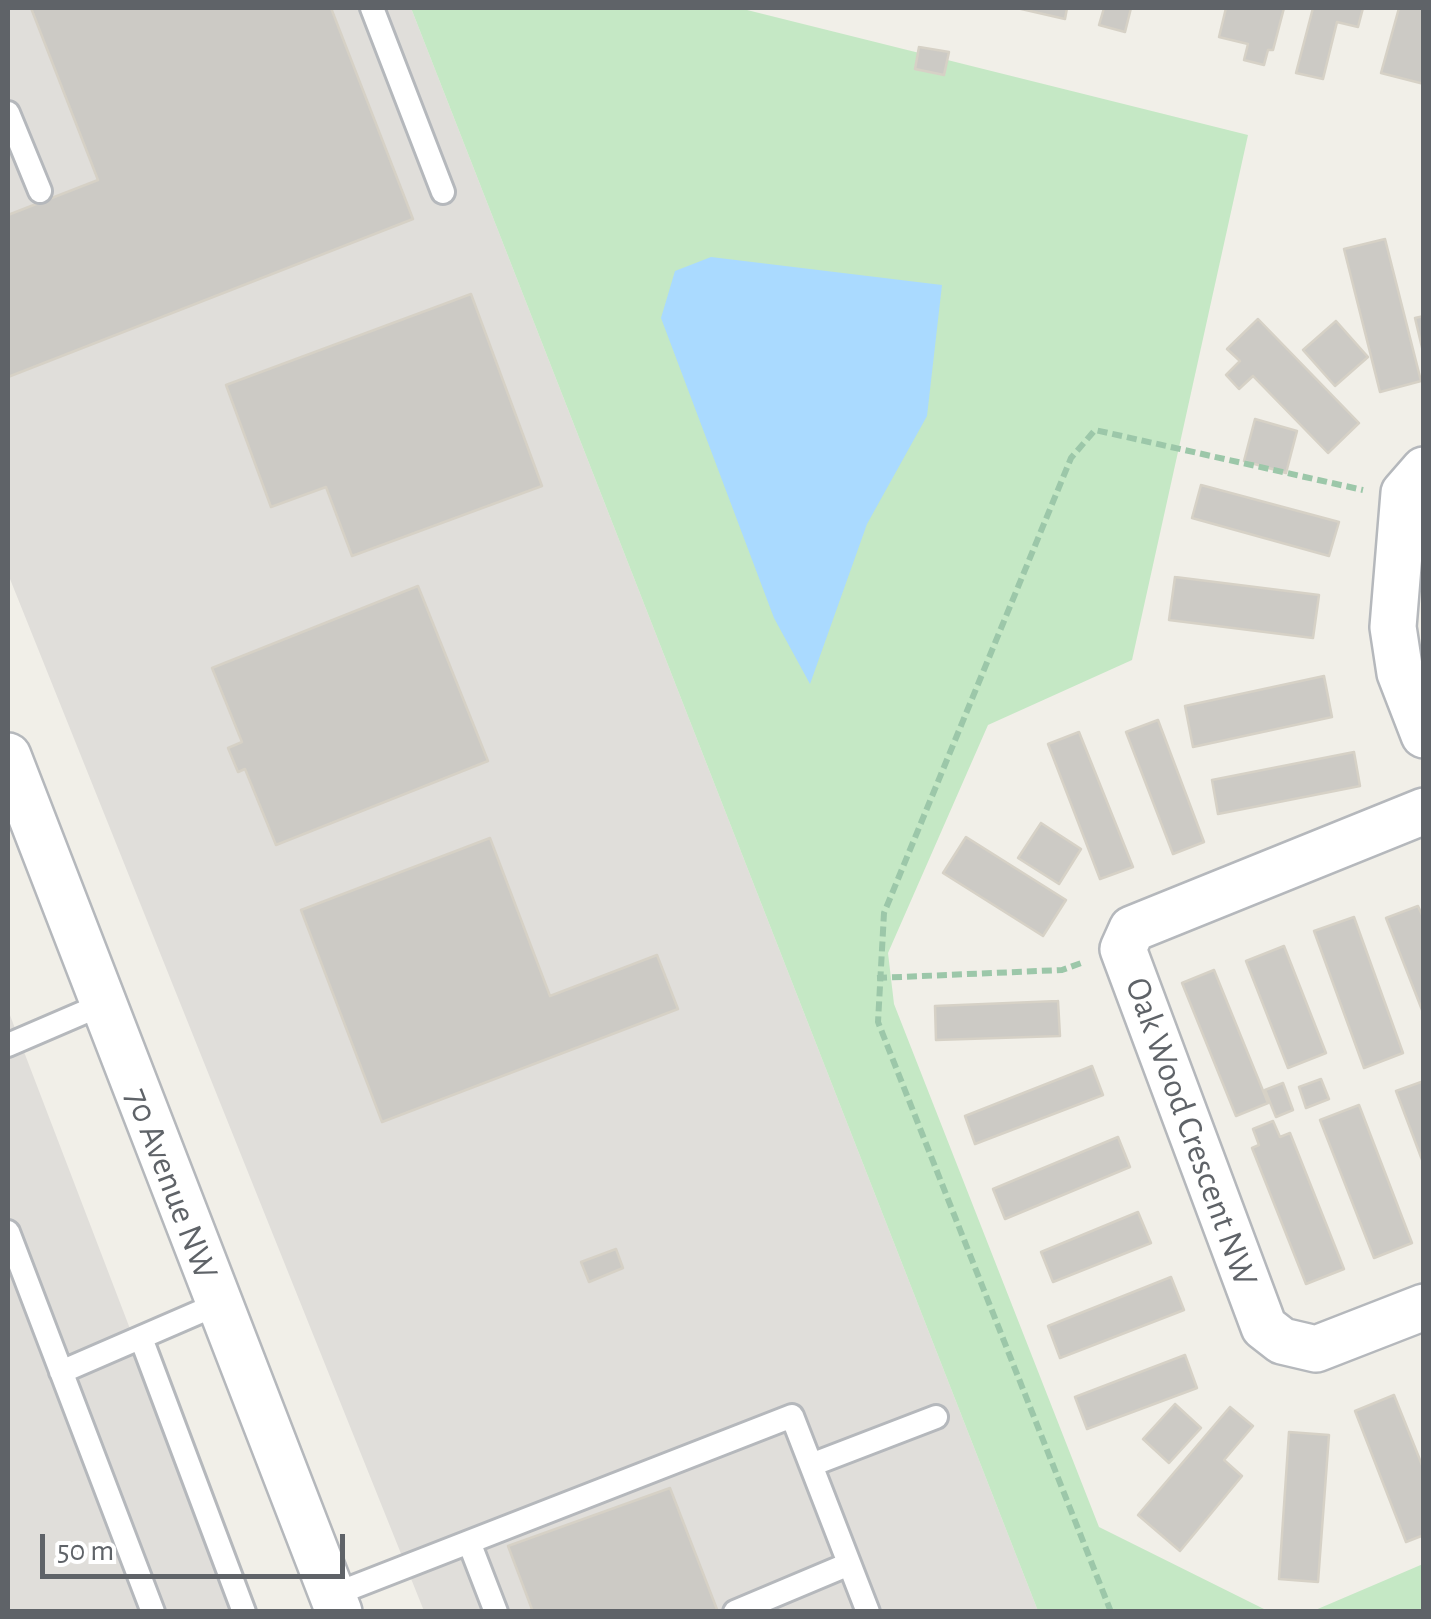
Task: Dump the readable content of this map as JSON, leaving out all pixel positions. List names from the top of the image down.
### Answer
{
  "streets": {
    "street": ["Oak Wood Crescent NW", "70 Avenue NW"]
  },
  "scale_bar": "50 m"
}
